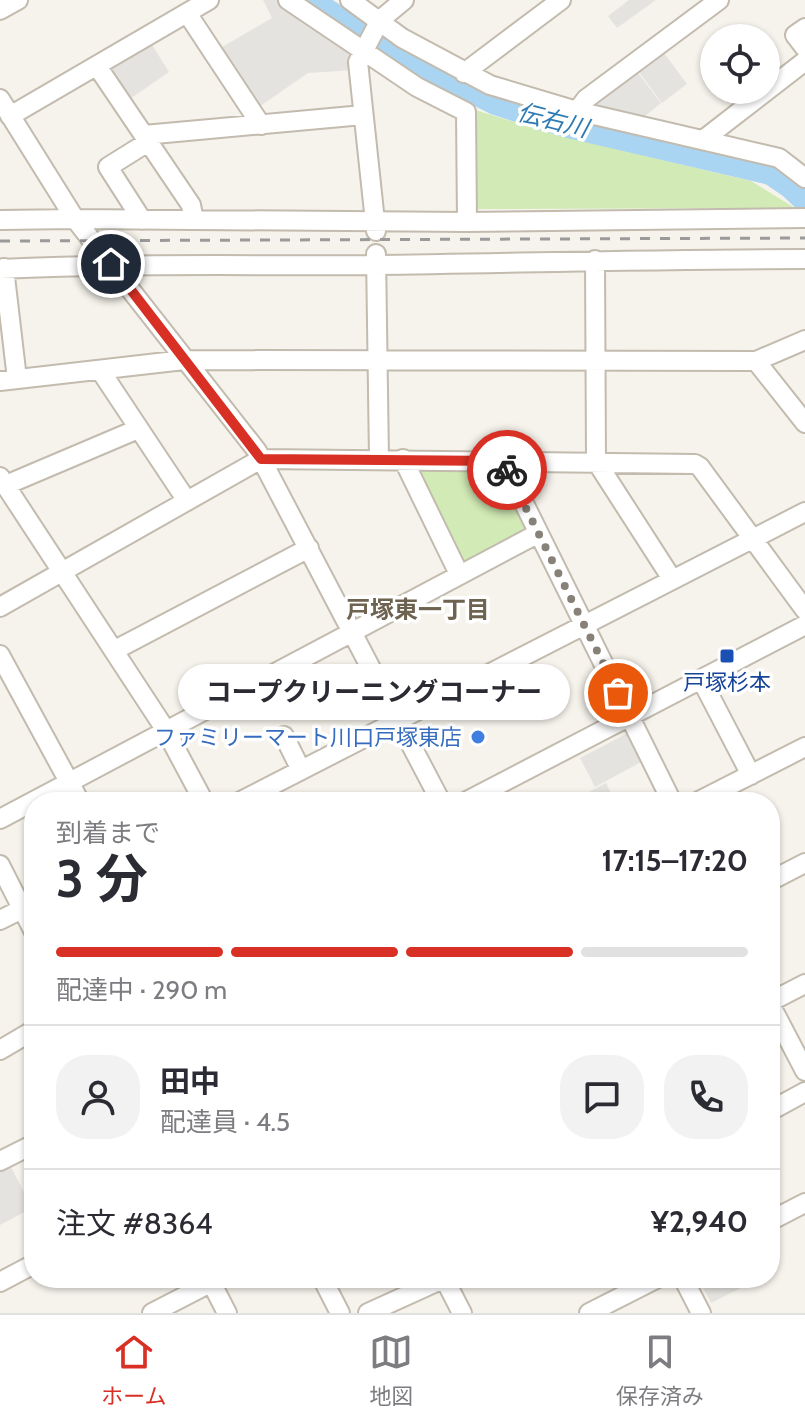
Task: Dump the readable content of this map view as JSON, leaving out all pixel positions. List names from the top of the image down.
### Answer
{
  "districts": ["戸塚東一丁目"],
  "water": ["伝右川"],
  "places": {
    "transit": ["戸塚杉本"],
    "other": ["コープクリーニングコーナー", "ファミリーマート川口戸塚東店"]
  },
  "page": {
    "bubble": "コープクリーニングコーナー",
    "heading": ["3 分", "到着まで", "17:15–17:20"],
    "panel": [
      "田中",
      "配達員 · 4.5",
      "注文 #8364",
      "¥2,940"
    ],
    "bar": "配達中 · 290 m",
    "tabs": ["ホーム", "地図", "保存済み"]
  }
}
